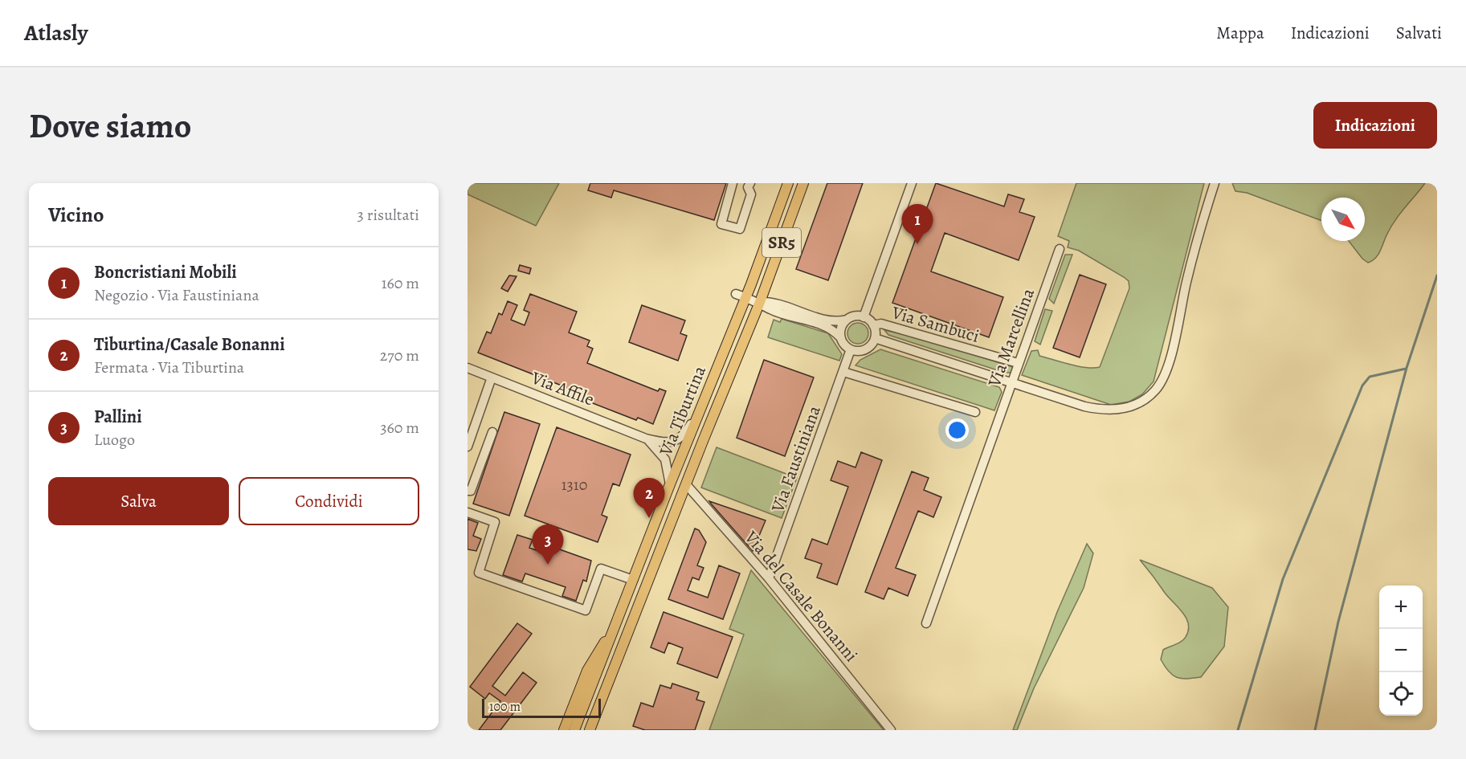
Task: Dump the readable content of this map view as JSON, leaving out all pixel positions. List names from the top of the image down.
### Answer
{
  "streets": {
    "main road": ["SR5", "Via Tiburtina"],
    "street": [
      "Via Sambuci",
      "Via Marcellina",
      "Via Affile",
      "Via Faustiniana",
      "Via del Casale Bonanni"
    ]
  },
  "crossings": [
    ["Via Sambuci", "Via Marcellina"],
    ["Via Sambuci", "Via Faustiniana"],
    ["Via Affile", "Via Tiburtina"],
    ["Via Tiburtina", "Via del Casale Bonanni"],
    ["Via Faustiniana", "Via del Casale Bonanni"]
  ],
  "house_numbers": ["1310"],
  "scale_bar": "100 m",
  "north": "bottom right",
  "page": {
    "header": "Atlasly",
    "nav": ["Mappa", "Indicazioni", "Salvati"],
    "buttons": [
      "Indicazioni",
      ["Salva", "Condividi"]
    ],
    "title": "Dove siamo",
    "heading": ["Vicino", "3 risultati"],
    "pins": ["1", "2", "3"],
    "list": [
      {
        "mark": "1",
        "name": "Boncristiani Mobili",
        "note": "Negozio · Via Faustiniana",
        "value": "160 m"
      },
      {
        "mark": "2",
        "name": "Tiburtina/Casale Bonanni",
        "note": "Fermata · Via Tiburtina",
        "value": "270 m"
      },
      {
        "mark": "3",
        "name": "Pallini",
        "note": "Luogo",
        "value": "360 m"
      }
    ],
    "map_buttons": ["+", "−"],
    "scale": "100 m"
  }
}
